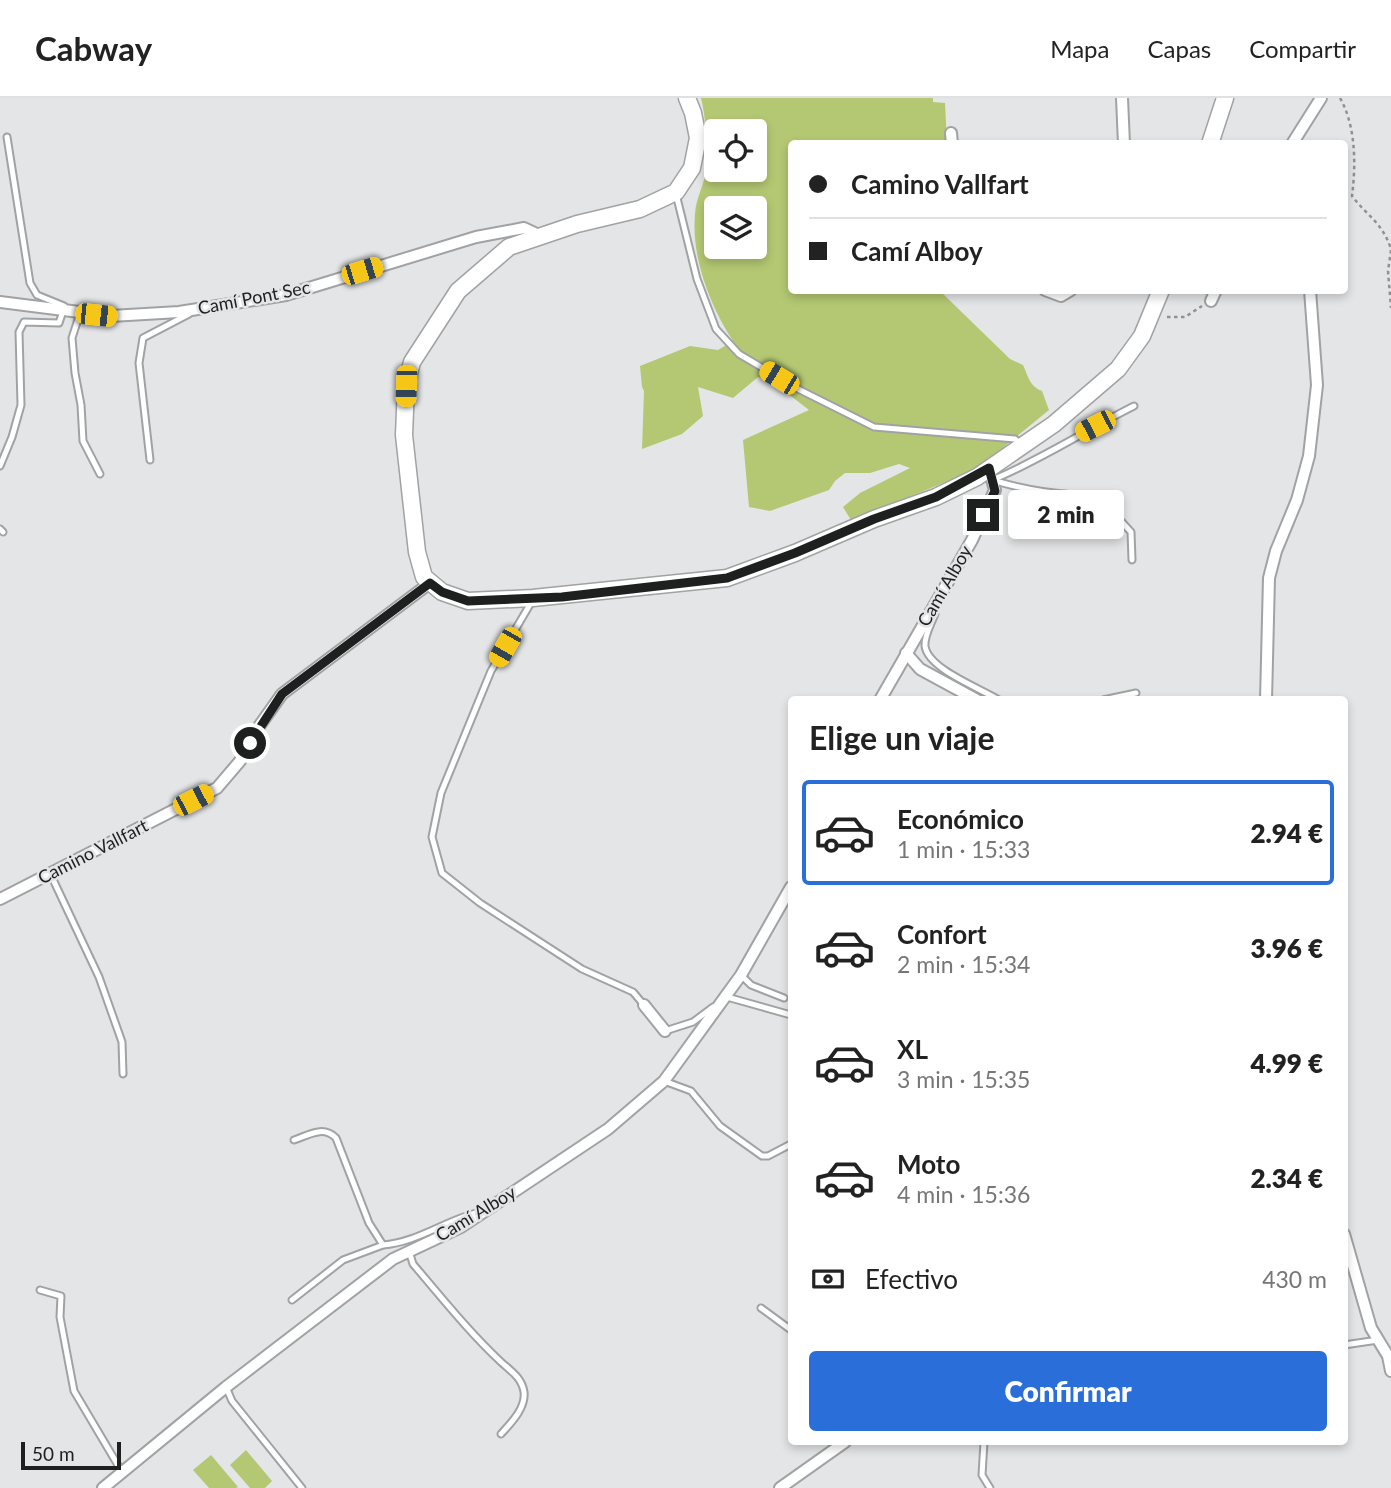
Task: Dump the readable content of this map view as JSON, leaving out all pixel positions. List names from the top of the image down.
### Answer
{
  "streets": {
    "street": ["Camí Pont Sec", "Camí Alboy", "Camino Vallfart"]
  },
  "scale_bar": "50 m",
  "page": {
    "header": "Cabway",
    "nav": ["Mapa", "Capas", "Compartir"],
    "banner": ["Camino Vallfart", "Camí Alboy"],
    "bubble": "2 min",
    "heading": "Elige un viaje",
    "list": [
      {
        "name": "Económico",
        "note": "1 min · 15:33",
        "value": "2.94 €"
      },
      {
        "name": "Confort",
        "note": "2 min · 15:34",
        "value": "3.96 €"
      },
      {
        "name": "XL",
        "note": "3 min · 15:35",
        "value": "4.99 €"
      },
      {
        "name": "Moto",
        "note": "4 min · 15:36",
        "value": "2.34 €"
      }
    ],
    "pay": ["Efectivo", "430 m"],
    "buttons": "Confirmar",
    "scale": "50 m"
  }
}
